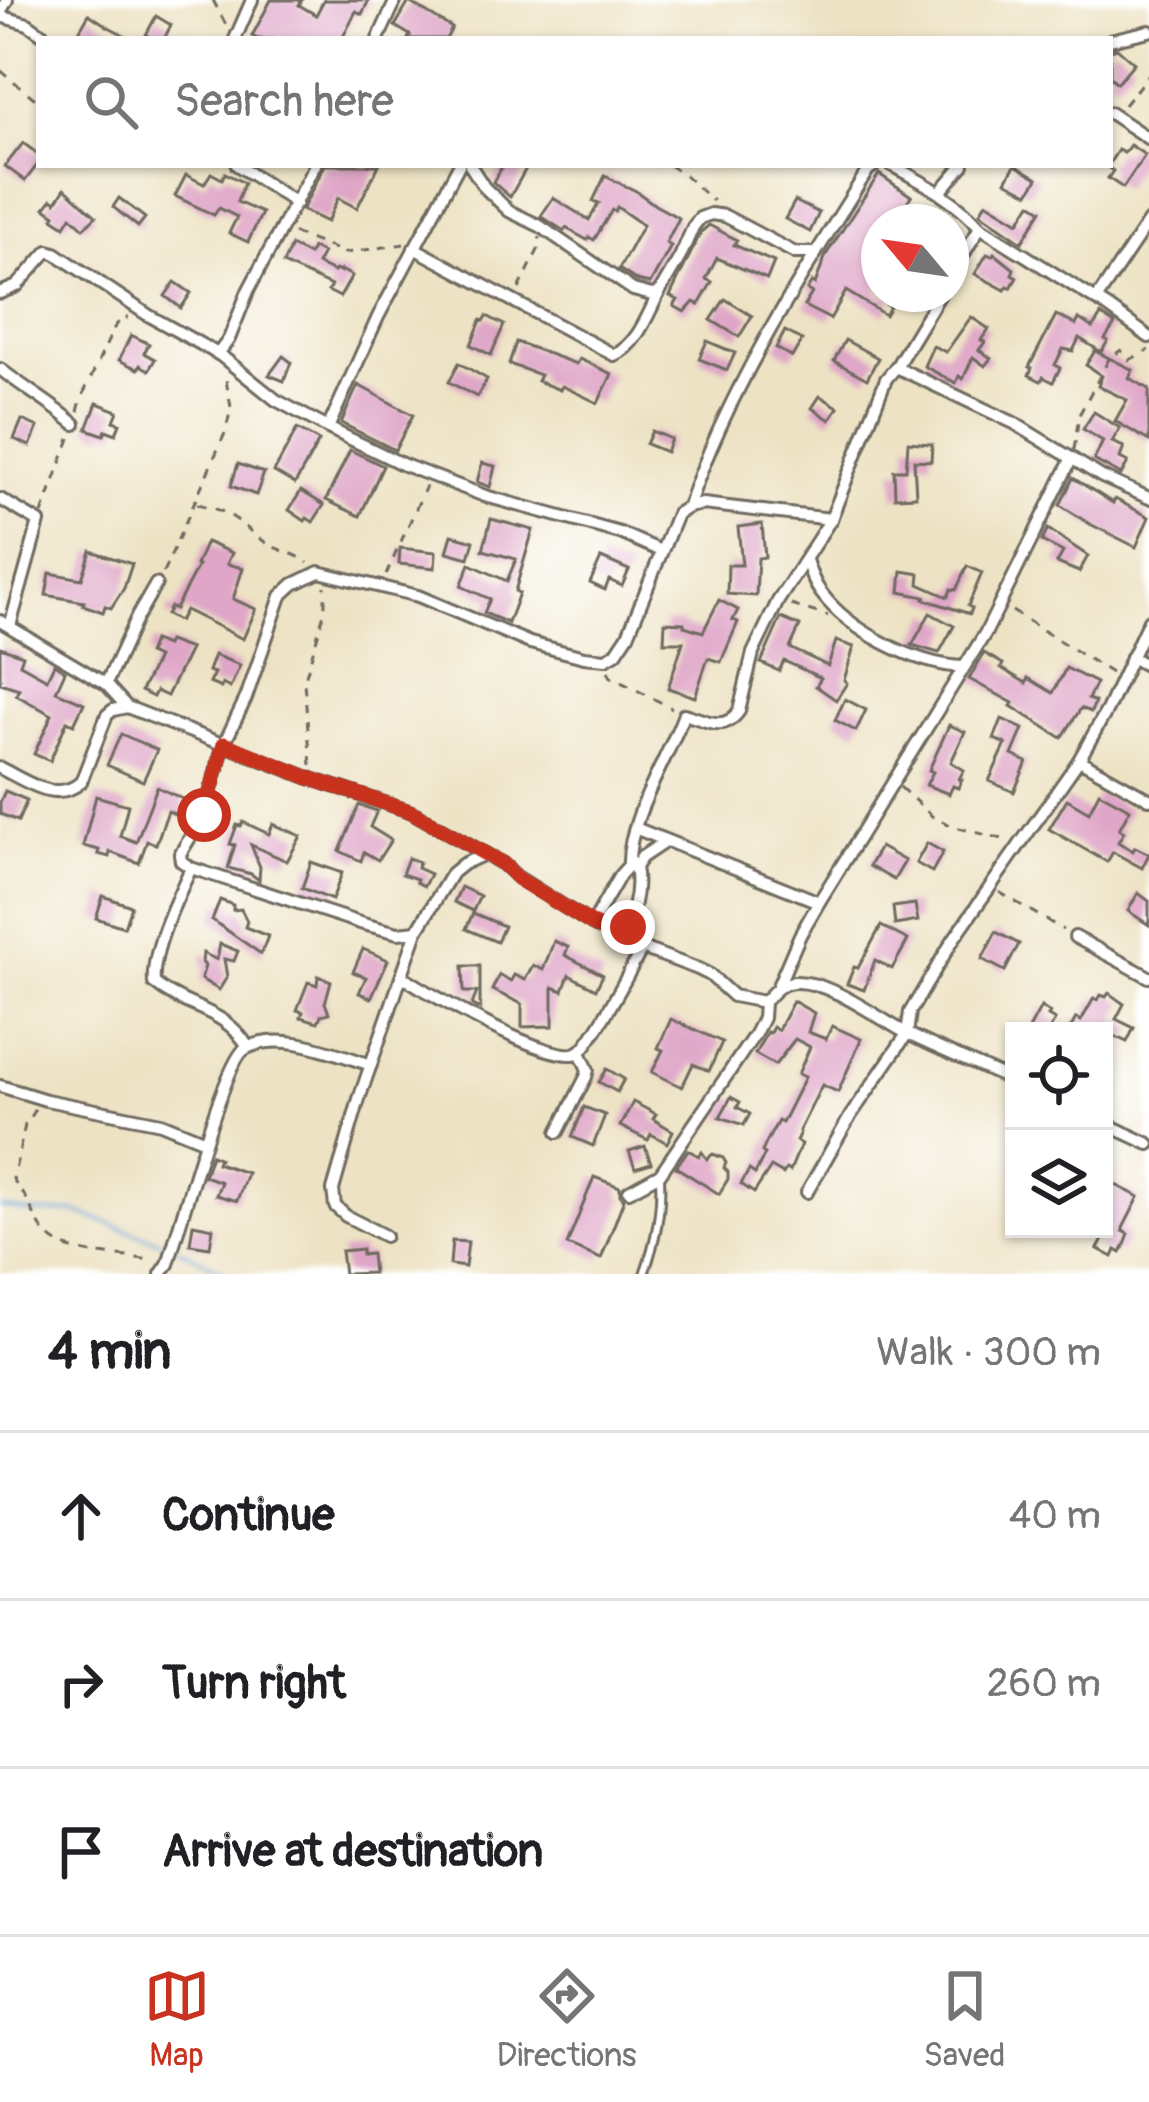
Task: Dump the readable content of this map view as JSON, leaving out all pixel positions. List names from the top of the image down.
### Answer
{
  "north": "top left",
  "page": {
    "search": "Search here",
    "heading": ["4 min", "Walk · 300 m"],
    "list": [
      ["Continue", "40 m"],
      ["Turn right", "260 m"],
      "Arrive at destination"
    ],
    "nav": ["Map", "Directions", "Saved"]
  }
}
